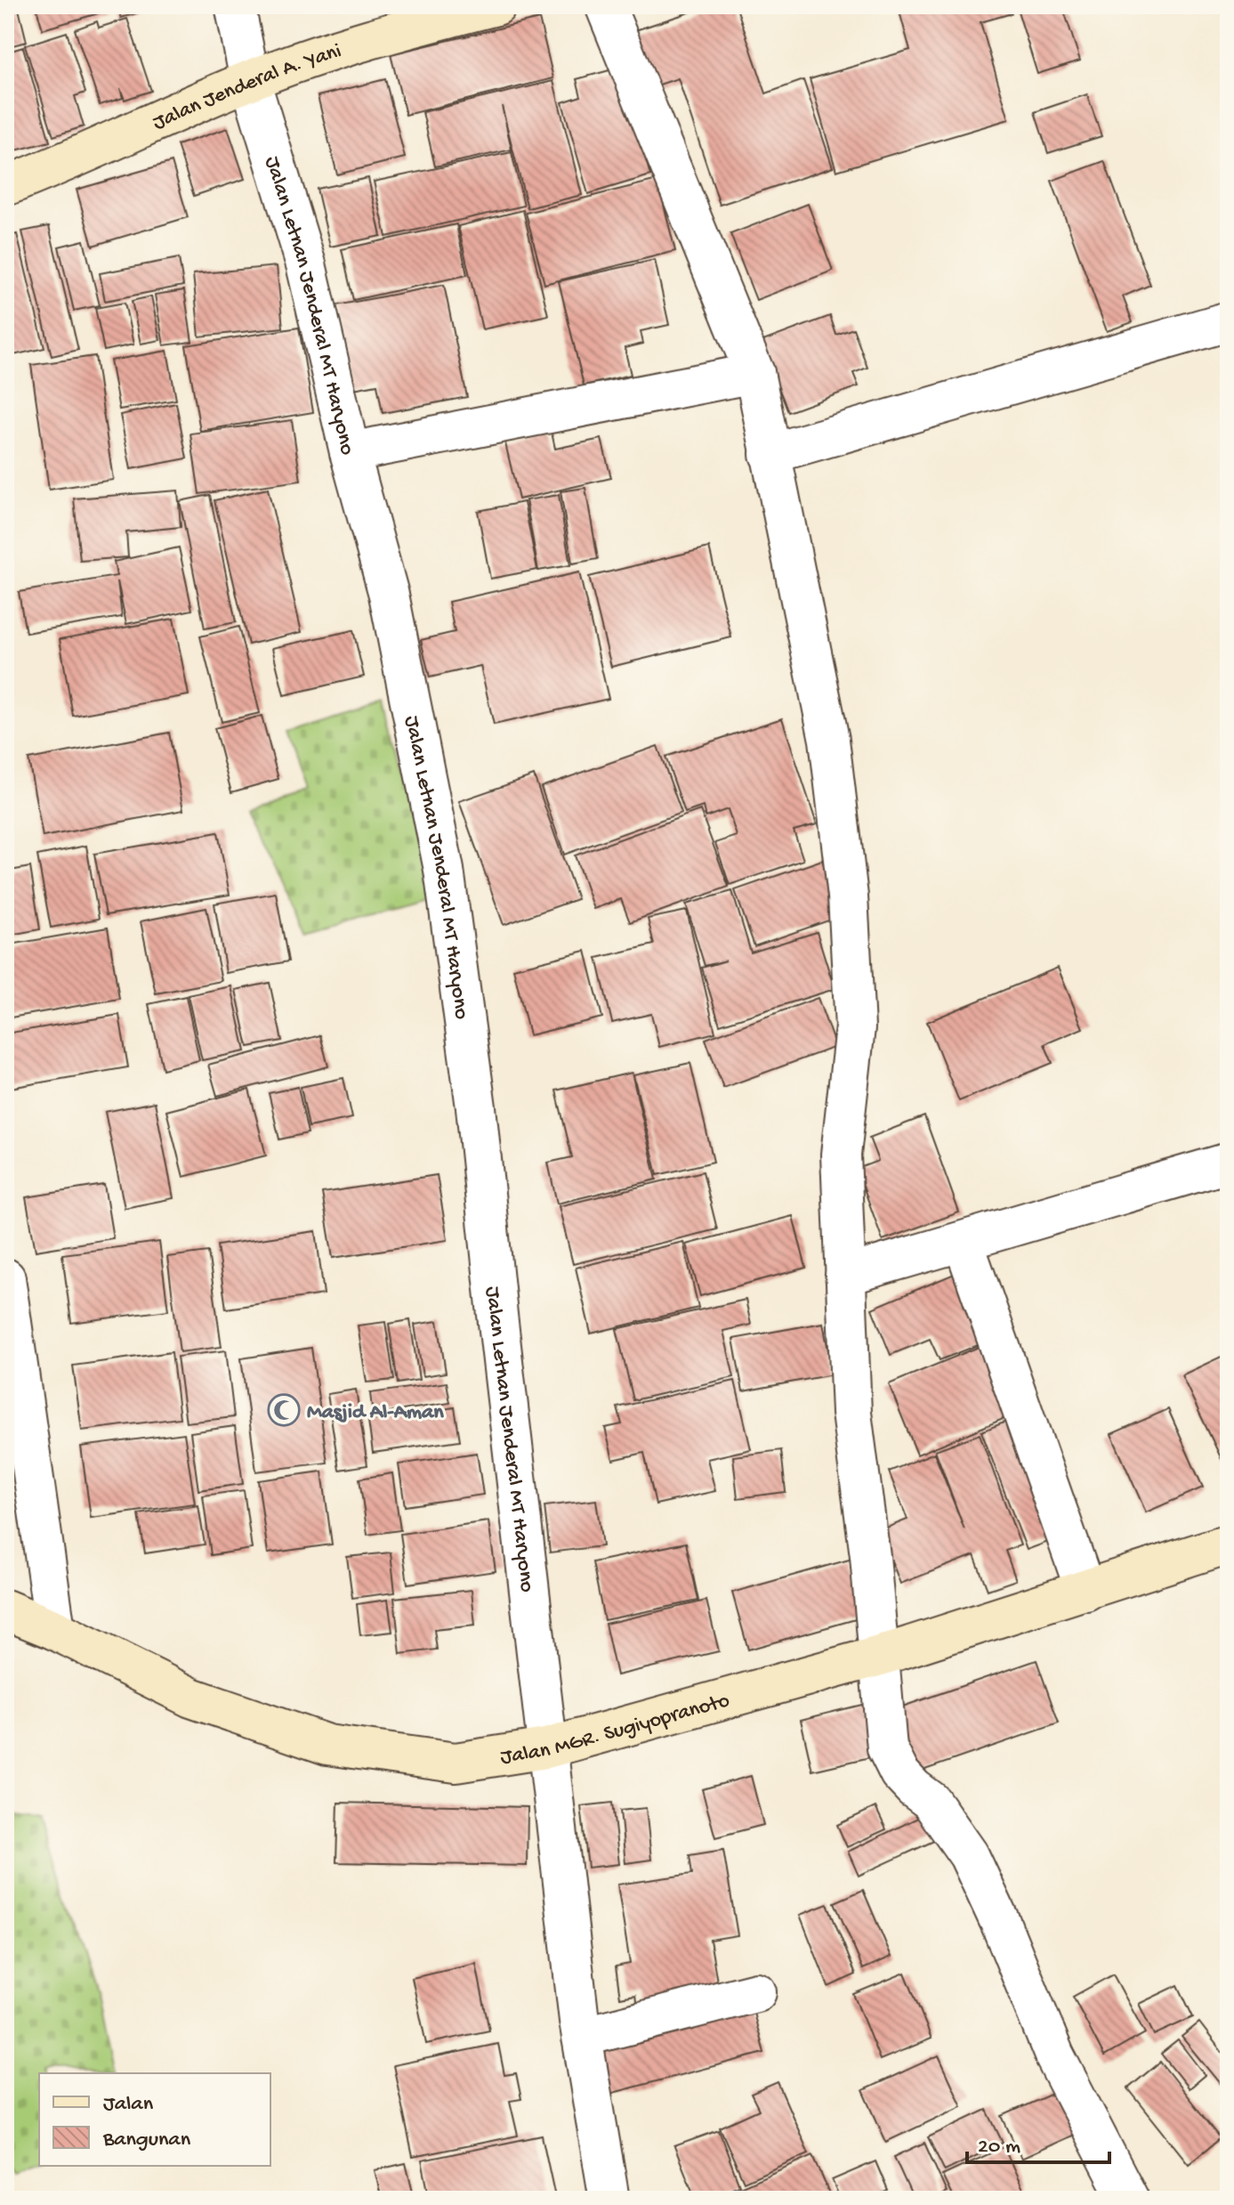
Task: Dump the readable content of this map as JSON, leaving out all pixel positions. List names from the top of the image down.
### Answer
{
  "streets": {
    "main road": ["Jalan Jenderal A. Yani", "Jalan MGR. Sugiyopranoto"],
    "street": ["Jalan Letnan Jenderal MT Haryono"]
  },
  "crossings": [
    ["Jalan Jenderal A. Yani", "Jalan Letnan Jenderal MT Haryono"],
    ["Jalan Letnan Jenderal MT Haryono", "Jalan MGR. Sugiyopranoto"]
  ],
  "places": {
    "mosque": ["Masjid Al-Aman"]
  },
  "legend": ["Jalan", "Bangunan"],
  "scale_bar": "20 m"
}
